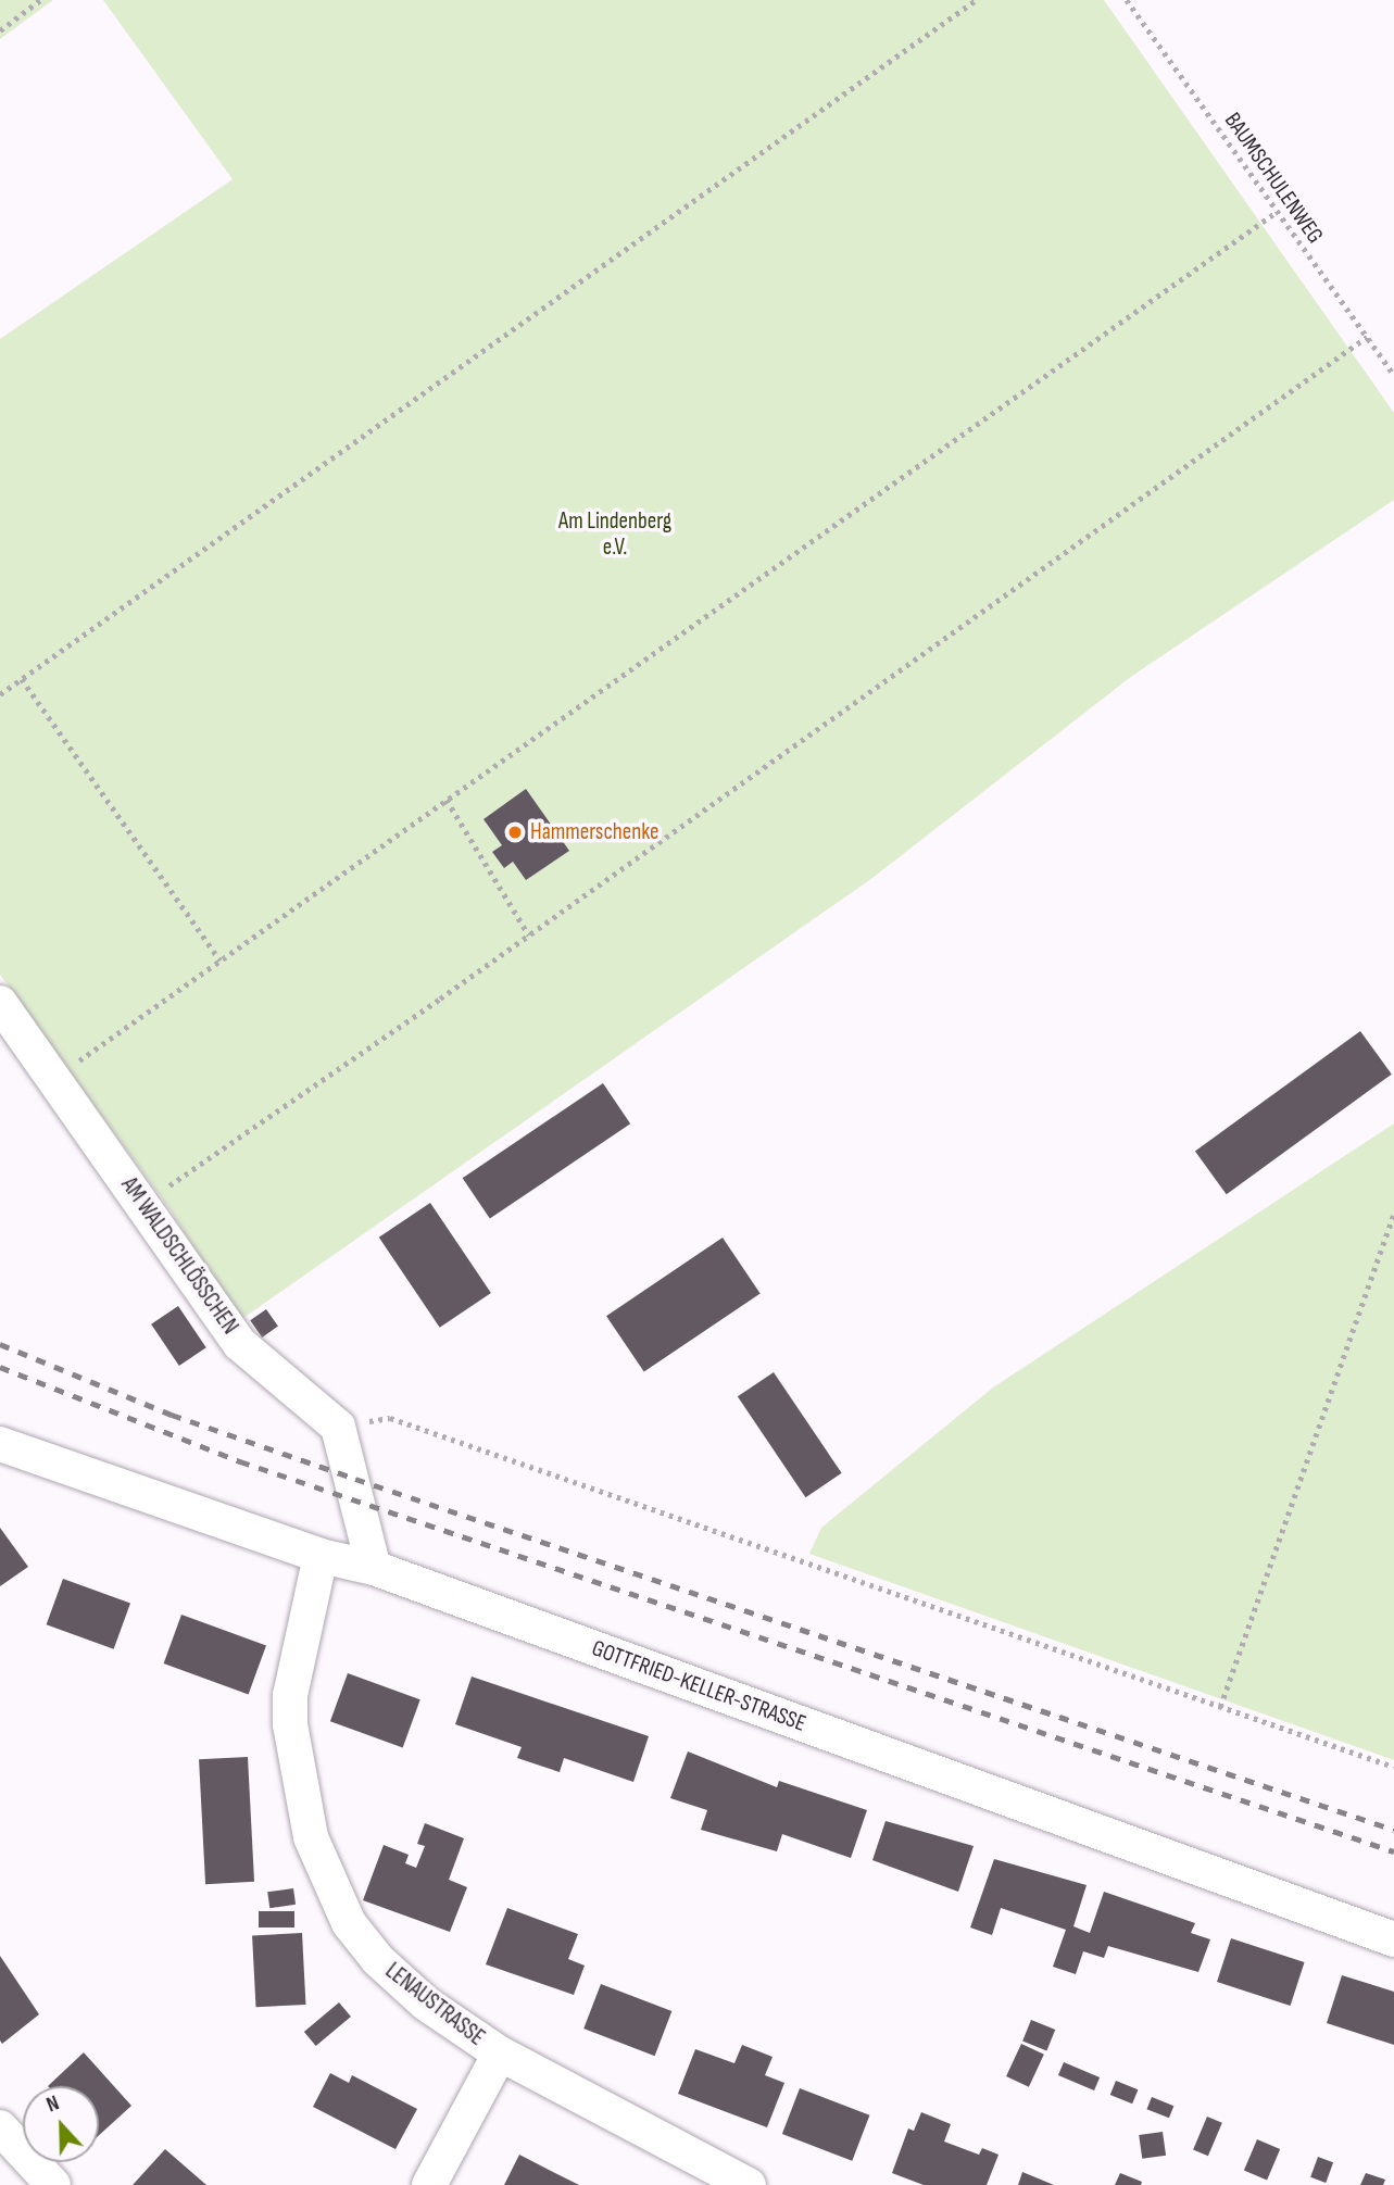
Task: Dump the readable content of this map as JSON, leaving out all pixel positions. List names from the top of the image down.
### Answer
{
  "streets": {
    "street": ["AM WALDSCHLÖSSCHEN", "GOTTFRIED-KELLER-STRASSE", "LENAUSTRASSE"],
    "path": ["BAUMSCHULENWEG"]
  },
  "crossings": [
    ["GOTTFRIED-KELLER-STRASSE", "LENAUSTRASSE"]
  ],
  "parks": ["Am Lindenberg e.V."],
  "places": ["Hammerschenke"],
  "north": "top"
}
